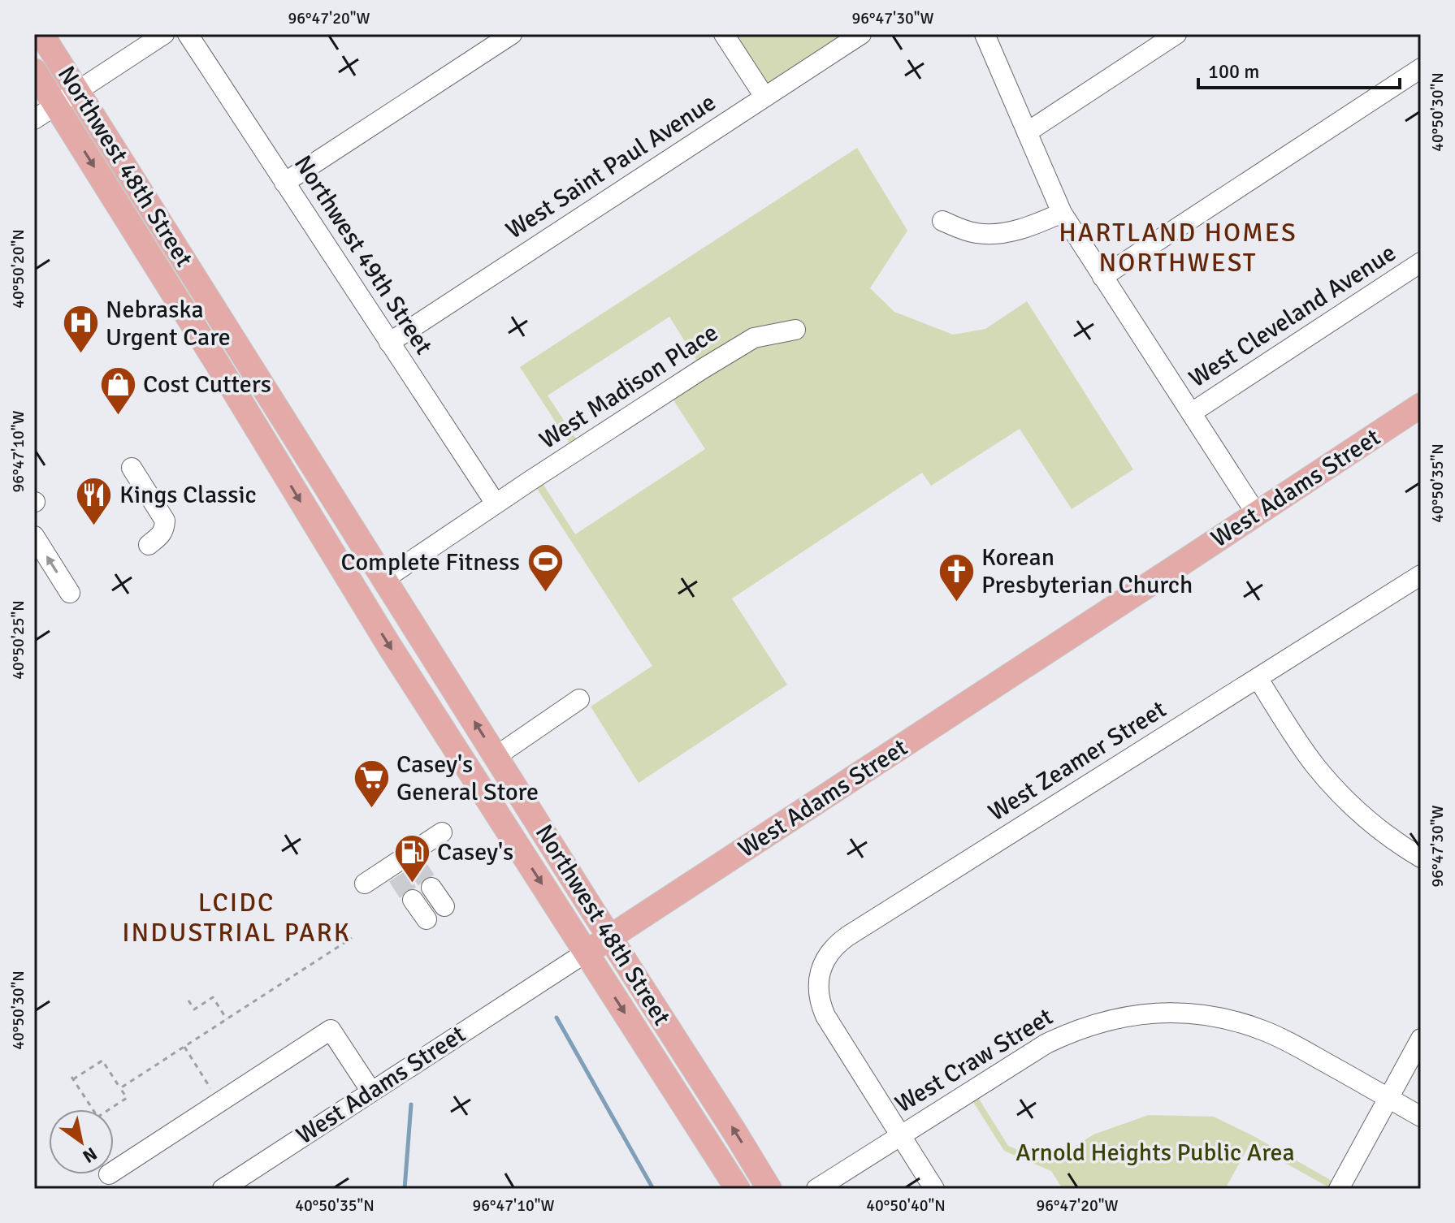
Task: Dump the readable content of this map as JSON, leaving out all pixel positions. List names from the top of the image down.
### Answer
{
  "streets": {
    "main road": ["Northwest 48th Street", "West Adams Street"],
    "street": [
      "West Saint Paul Avenue",
      "Northwest 49th Street",
      "West Cleveland Avenue",
      "West Madison Place",
      "West Zeamer Street",
      "West Craw Street"
    ]
  },
  "crossings": [
    ["Northwest 48th Street", "West Madison Place"],
    ["Northwest 48th Street", "West Adams Street"],
    ["West Saint Paul Avenue", "Northwest 49th Street"],
    ["Northwest 49th Street", "West Madison Place"],
    ["West Zeamer Street", "West Craw Street"]
  ],
  "districts": ["HARTLAND HOMES NORTHWEST", "LCIDC INDUSTRIAL PARK"],
  "parks": ["Arnold Heights Public Area"],
  "places": {
    "hospital": ["Nebraska Urgent Care"],
    "shop": ["Cost Cutters"],
    "restaurant": ["Kings Classic"],
    "sports": ["Complete Fitness"],
    "church": ["Korean Presbyterian Church"],
    "supermarket": ["Casey's General Store"],
    "fuel station": ["Casey's"]
  },
  "scale_bar": "100 m",
  "north": "bottom right",
  "coordinates": [
    "96°47'20\"W",
    "96°47'30\"W",
    "40°50'30\"N",
    "40°50'20\"N",
    "96°47'10\"W",
    "40°50'35\"N",
    "40°50'25\"N",
    "40°50'40\"N"
  ]
}
